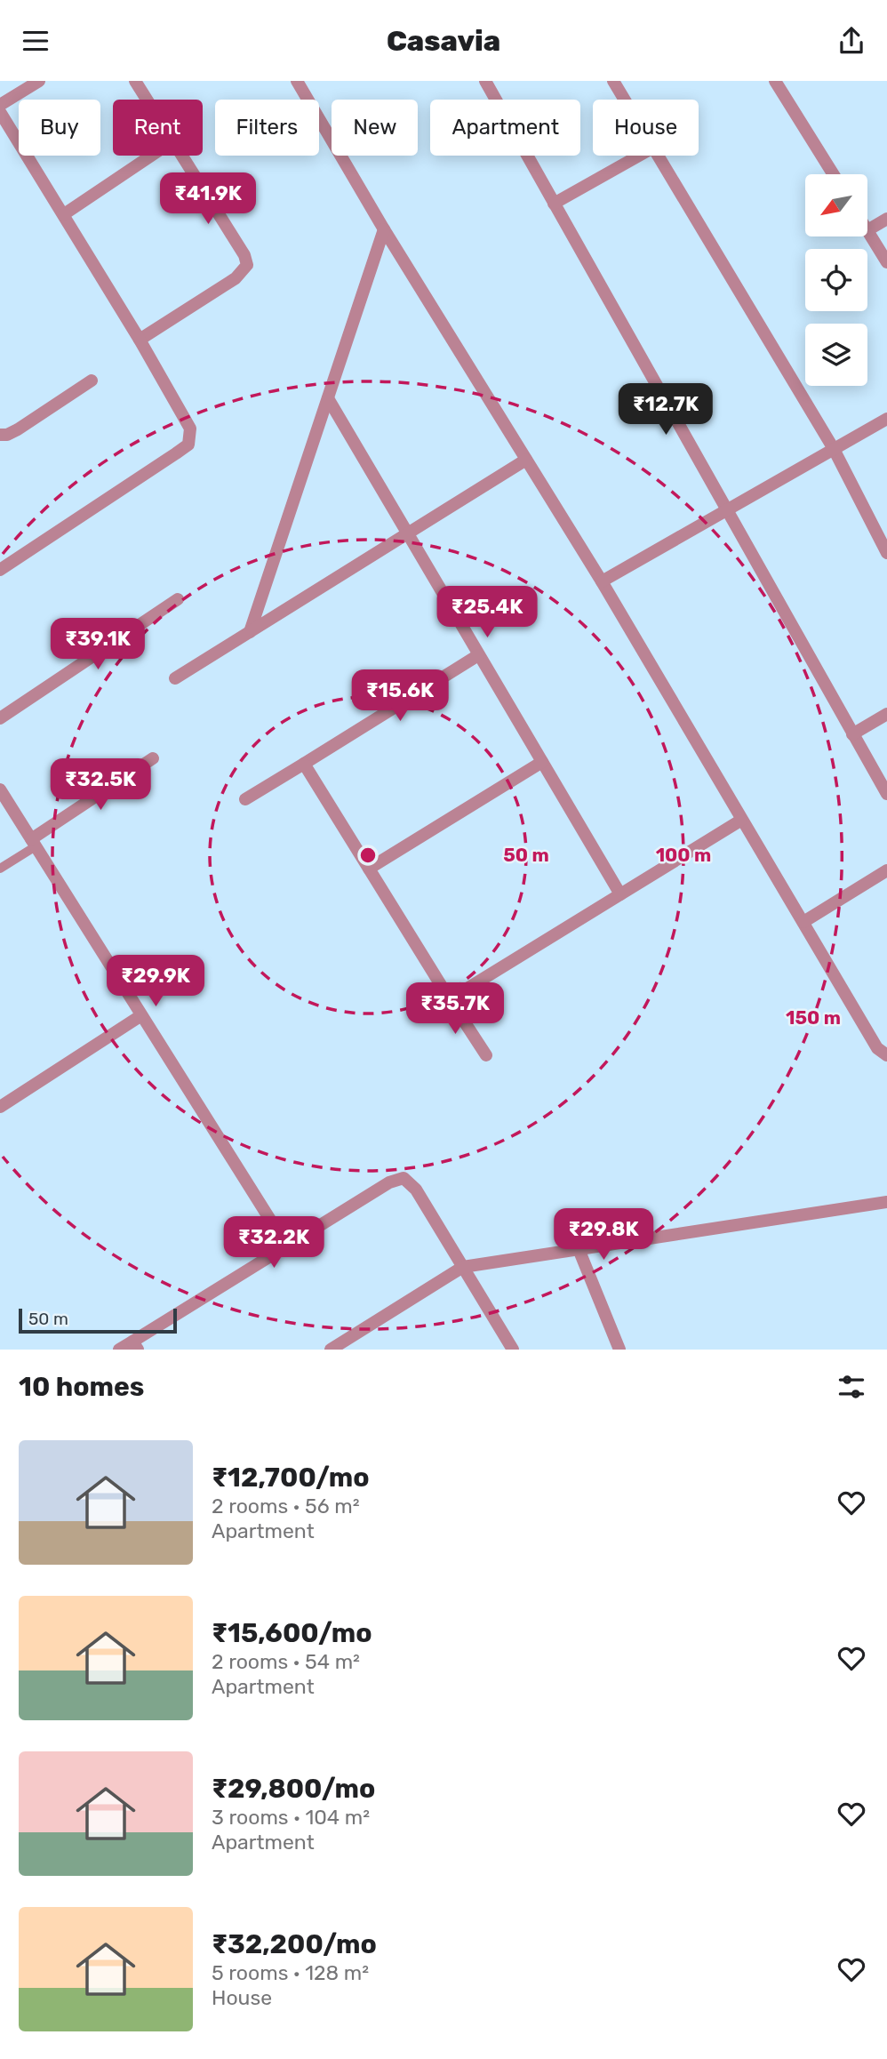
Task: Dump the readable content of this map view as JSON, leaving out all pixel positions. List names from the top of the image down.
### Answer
{
  "scale_bar": "50 m",
  "north": "bottom left",
  "page": {
    "header": "Casavia",
    "chip": [
      "Buy",
      "Rent",
      "Filters",
      "New",
      "Apartment",
      "House"
    ],
    "price": [
      "₹41.9K",
      "₹12.7K",
      "₹25.4K",
      "₹39.1K",
      "₹15.6K",
      "₹32.5K",
      "₹29.9K",
      "₹35.7K",
      "₹29.8K",
      "₹32.2K"
    ],
    "scale": "50 m",
    "heading": "10 homes",
    "list": [
      {
        "name": "₹12,700/mo",
        "note": "2 rooms · 56 m² · Apartment"
      },
      {
        "name": "₹15,600/mo",
        "note": "2 rooms · 54 m² · Apartment"
      },
      {
        "name": "₹29,800/mo",
        "note": "3 rooms · 104 m² · Apartment"
      },
      {
        "name": "₹32,200/mo",
        "note": "5 rooms · 128 m² · House"
      }
    ]
  },
  "rings": ["50 m", "100 m", "150 m"]
}
